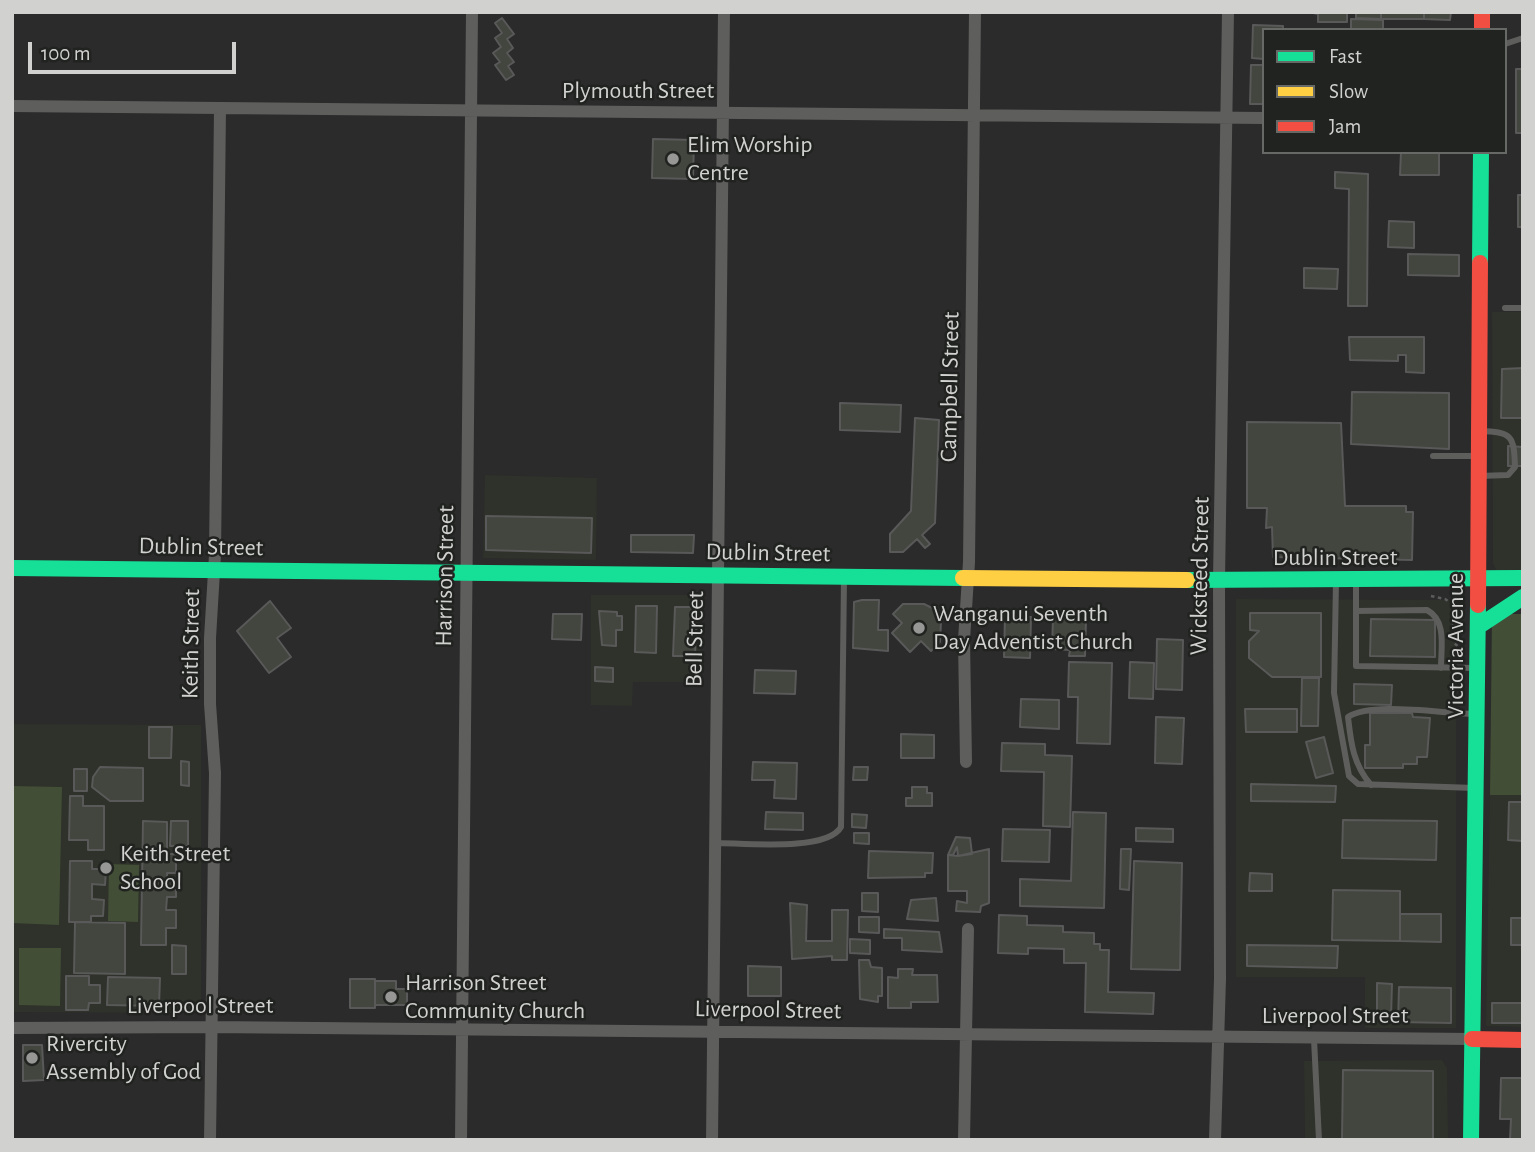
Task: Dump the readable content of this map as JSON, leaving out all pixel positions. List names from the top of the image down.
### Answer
{
  "streets": {
    "main road": ["Dublin Street", "Victoria Avenue", "Liverpool Street"],
    "street": [
      "Plymouth Street",
      "Campbell Street",
      "Harrison Street",
      "Wicksteed Street",
      "Bell Street",
      "Keith Street"
    ]
  },
  "crossings": [
    ["Plymouth Street", "Campbell Street"],
    ["Plymouth Street", "Harrison Street"],
    ["Plymouth Street", "Wicksteed Street"],
    ["Plymouth Street", "Bell Street"],
    ["Plymouth Street", "Keith Street"],
    ["Campbell Street", "Dublin Street"],
    ["Dublin Street", "Harrison Street"],
    ["Dublin Street", "Wicksteed Street"],
    ["Dublin Street", "Bell Street"],
    ["Dublin Street", "Keith Street"],
    ["Dublin Street", "Victoria Avenue"],
    ["Harrison Street", "Liverpool Street"],
    ["Wicksteed Street", "Liverpool Street"],
    ["Bell Street", "Liverpool Street"],
    ["Keith Street", "Liverpool Street"],
    ["Victoria Avenue", "Liverpool Street"]
  ],
  "places": [
    "Elim Worship Centre",
    "Wanganui Seventh Day Adventist Church",
    "Keith Street School",
    "Harrison Street Community Church",
    "Rivercity Assembly of God"
  ],
  "legend": ["Fast", "Slow", "Jam"],
  "scale_bar": "100 m"
}
